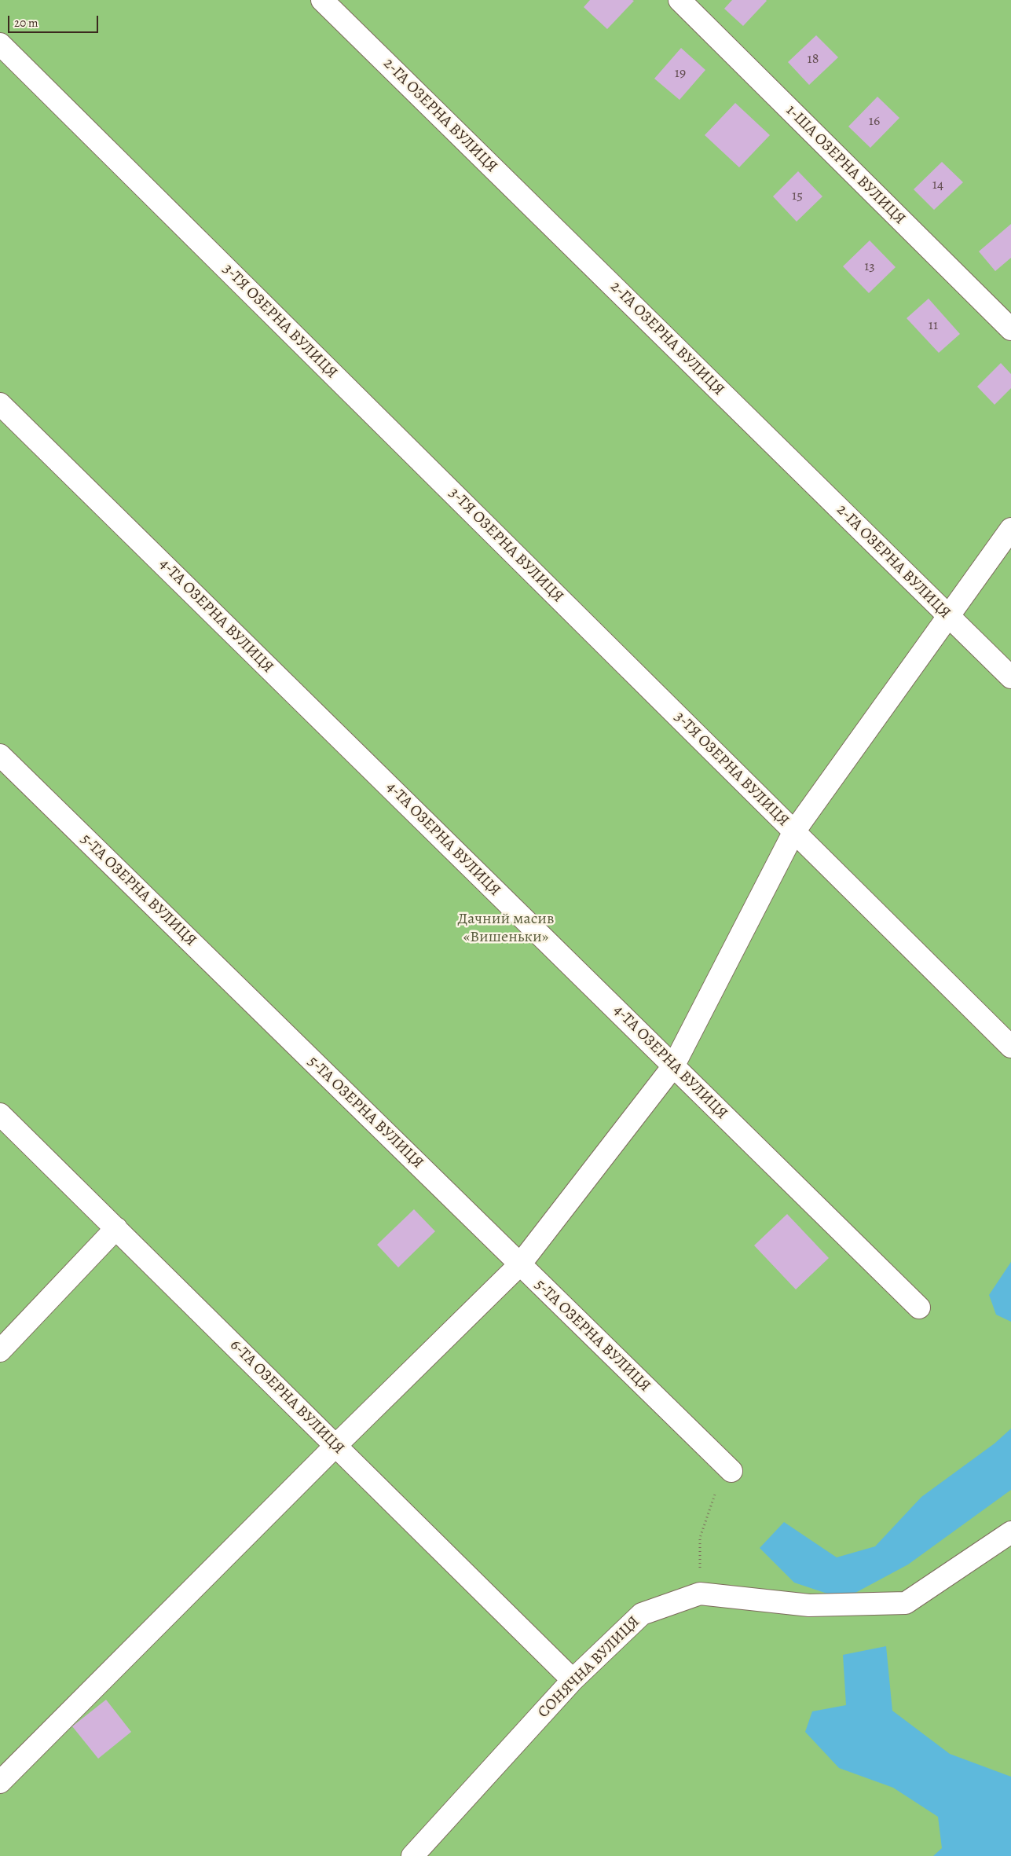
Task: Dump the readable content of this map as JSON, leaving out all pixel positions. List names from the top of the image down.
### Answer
{
  "streets": {
    "street": [
      "2-ГА ОЗЕРНА ВУЛИЦЯ",
      "1-ША ОЗЕРНА ВУЛИЦЯ",
      "3-ТЯ ОЗЕРНА ВУЛИЦЯ",
      "4-ТА ОЗЕРНА ВУЛИЦЯ",
      "5-ТА ОЗЕРНА ВУЛИЦЯ",
      "6-ТА ОЗЕРНА ВУЛИЦЯ",
      "СОНЯЧНА ВУЛИЦЯ"
    ]
  },
  "crossings": [
    ["6-ТА ОЗЕРНА ВУЛИЦЯ", "СОНЯЧНА ВУЛИЦЯ"]
  ],
  "parks": ["Дачний масив «Вишеньки»"],
  "house_numbers": [
    "18",
    "19",
    "16",
    "14",
    "15",
    "13",
    "11"
  ],
  "scale_bar": "20 m"
}
